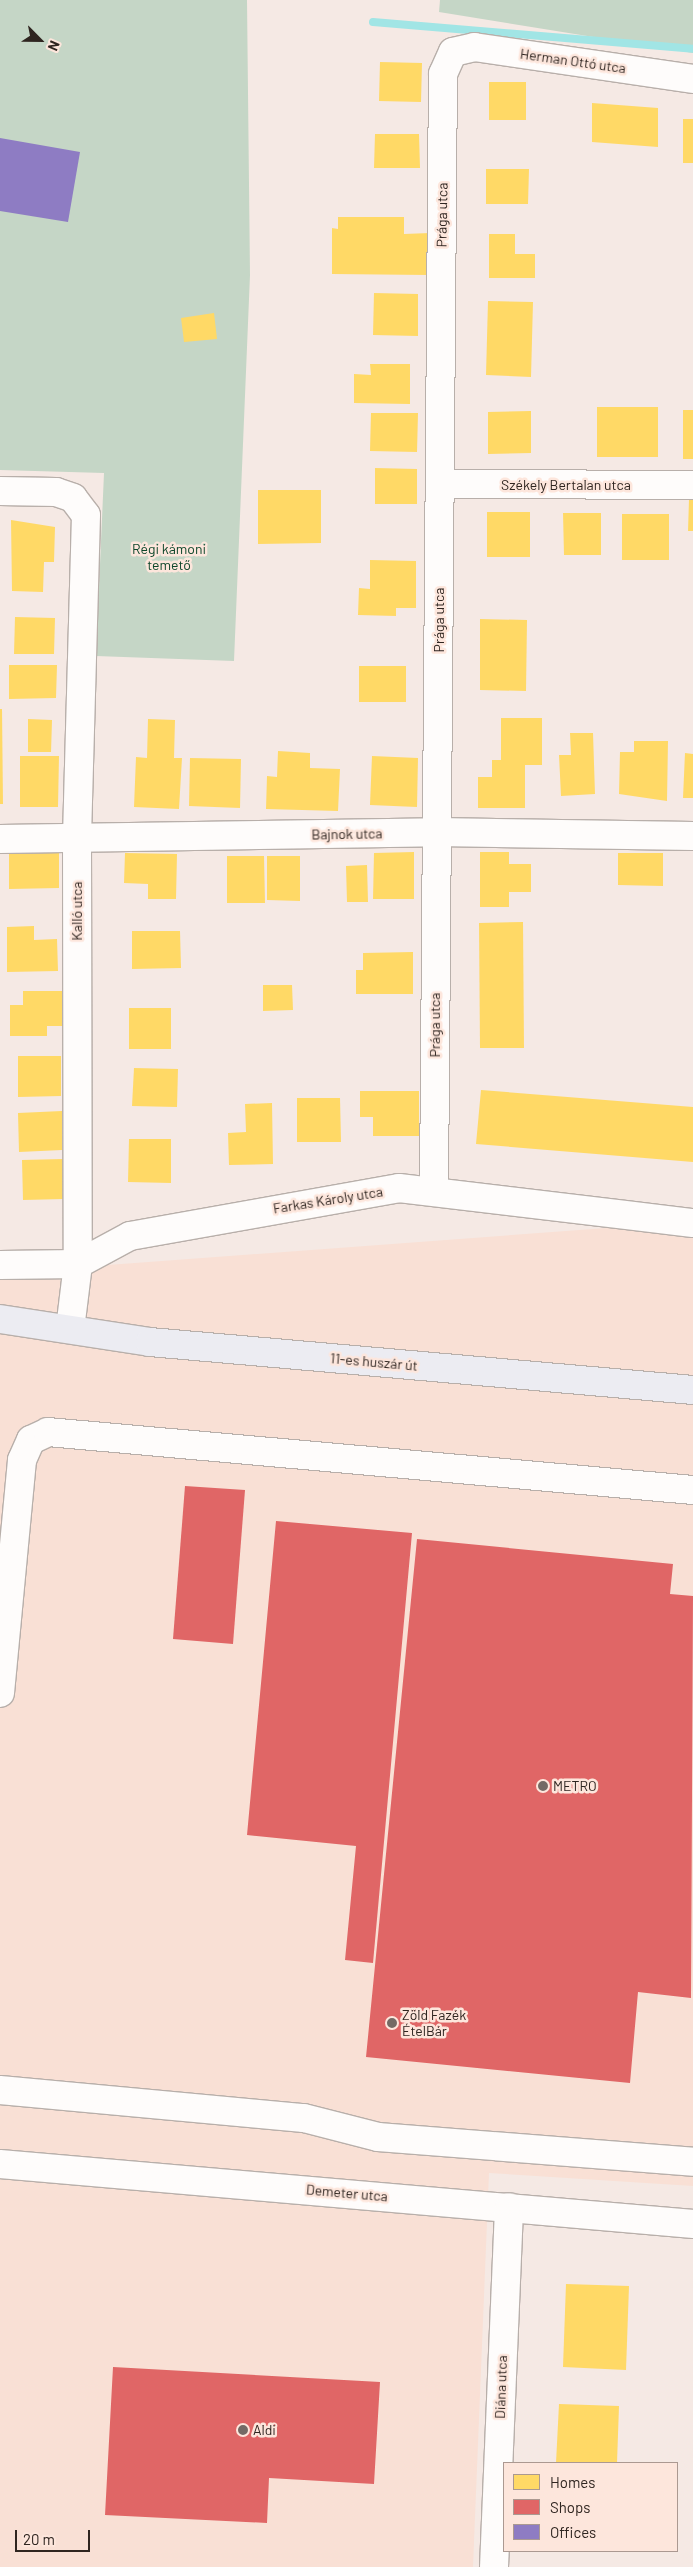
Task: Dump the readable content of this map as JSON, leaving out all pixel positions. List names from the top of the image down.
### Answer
{
  "streets": {
    "main road": ["11-es huszár út"],
    "street": [
      "Herman Ottó utca",
      "Prága utca",
      "Székely Bertalan utca",
      "Bajnok utca",
      "Kalló utca",
      "Farkas Károly utca",
      "Demeter utca",
      "Diána utca"
    ]
  },
  "crossings": [
    ["Herman Ottó utca", "Prága utca"],
    ["Prága utca", "Székely Bertalan utca"],
    ["Prága utca", "Bajnok utca"],
    ["Prága utca", "Farkas Károly utca"],
    ["Bajnok utca", "Kalló utca"],
    ["Kalló utca", "Farkas Károly utca"],
    ["Kalló utca", "11-es huszár út"],
    ["Demeter utca", "Diána utca"]
  ],
  "parks": ["Régi kámoni temető"],
  "places": ["METRO", "Zöld Fazék ÉtelBár", "Aldi"],
  "legend": ["Homes", "Shops", "Offices"],
  "scale_bar": "20 m",
  "north": "bottom right"
}
